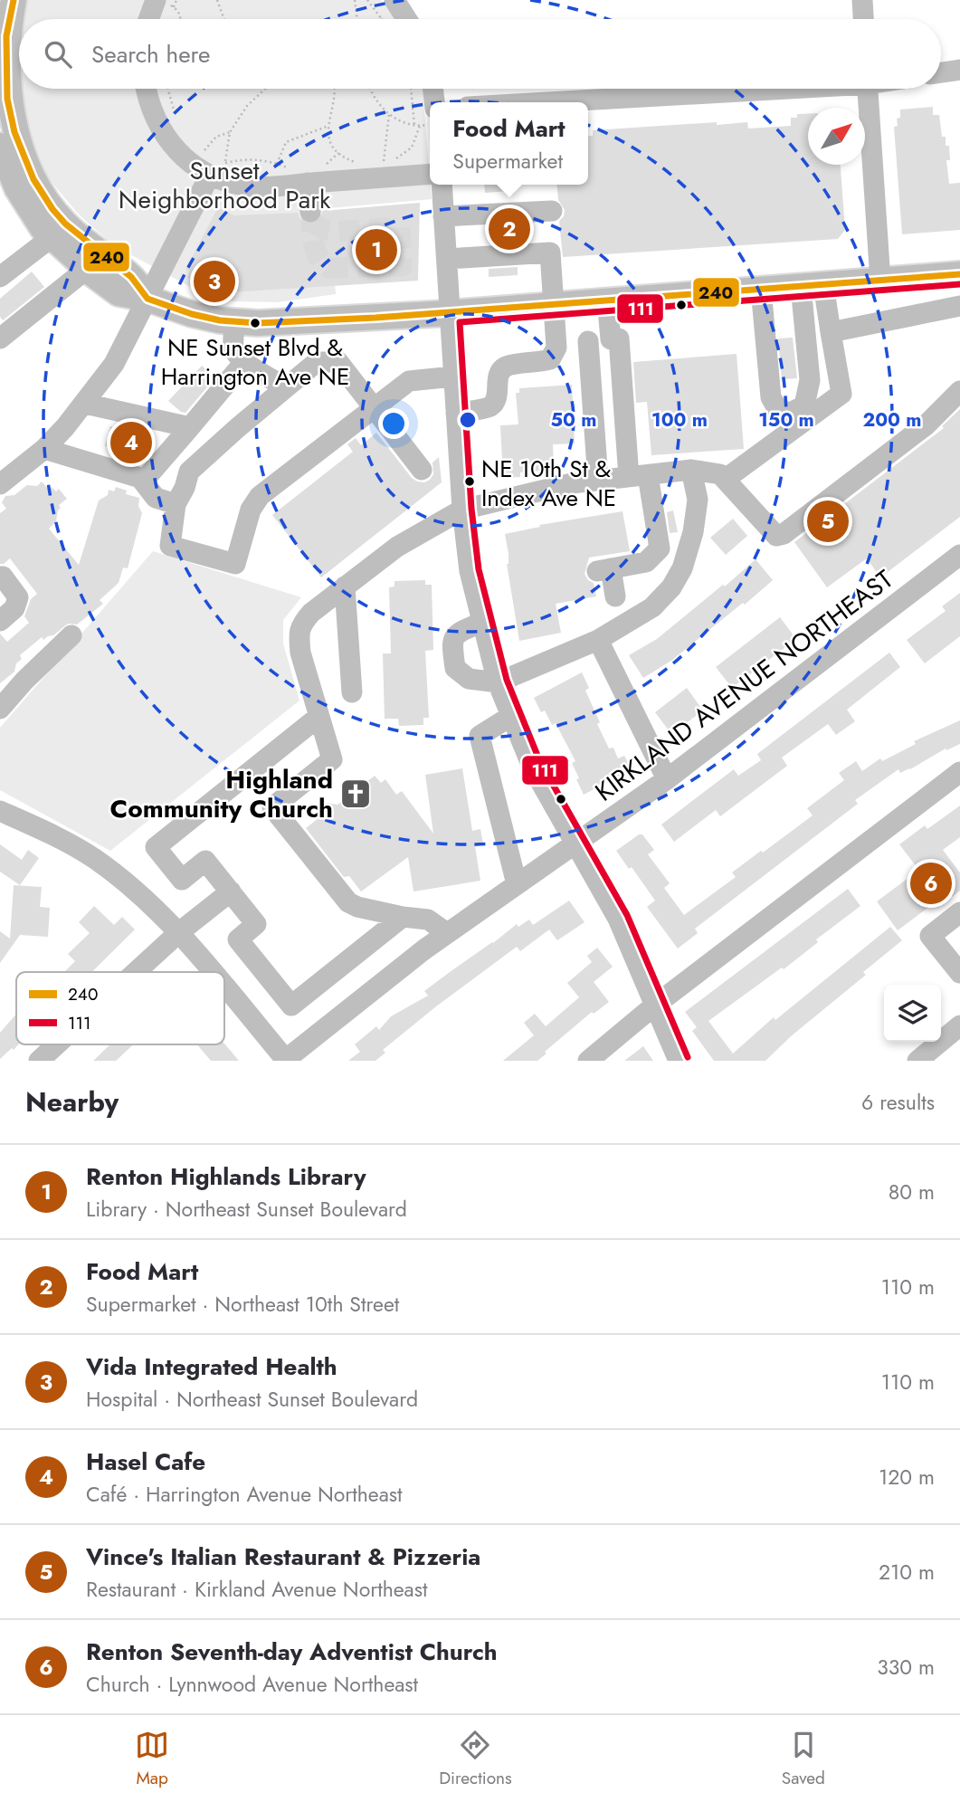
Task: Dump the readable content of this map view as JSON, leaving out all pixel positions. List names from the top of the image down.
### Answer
{
  "streets": {
    "street": ["KIRKLAND AVENUE NORTHEAST"]
  },
  "parks": ["Sunset Neighborhood Park"],
  "places": {
    "other": ["NE Sunset Blvd & Harrington Ave NE", "NE 10th St & Index Ave NE"],
    "church": ["Highland Community Church"]
  },
  "lines": ["transit line 240", "transit line 111"],
  "legend": ["240", "111"],
  "north": "top right",
  "page": {
    "search": "Search here",
    "popup": ["Food Mart", "Supermarket"],
    "pins": [
      "2",
      "1",
      "3",
      "4",
      "5",
      "6"
    ],
    "heading": ["Nearby", "6 results"],
    "list": [
      {
        "mark": "1",
        "name": "Renton Highlands Library",
        "note": "Library · Northeast Sunset Boulevard",
        "value": "80 m"
      },
      {
        "mark": "2",
        "name": "Food Mart",
        "note": "Supermarket · Northeast 10th Street",
        "value": "110 m"
      },
      {
        "mark": "3",
        "name": "Vida Integrated Health",
        "note": "Hospital · Northeast Sunset Boulevard",
        "value": "110 m"
      },
      {
        "mark": "4",
        "name": "Hasel Cafe",
        "note": "Café · Harrington Avenue Northeast",
        "value": "120 m"
      },
      {
        "mark": "5",
        "name": "Vince's Italian Restaurant & Pizzeria",
        "note": "Restaurant · Kirkland Avenue Northeast",
        "value": "210 m"
      },
      {
        "mark": "6",
        "name": "Renton Seventh-day Adventist Church",
        "note": "Church · Lynnwood Avenue Northeast",
        "value": "330 m"
      }
    ],
    "nav": ["Map", "Directions", "Saved"]
  },
  "rings": [
    "50 m",
    "100 m",
    "150 m",
    "200 m"
  ]
}
